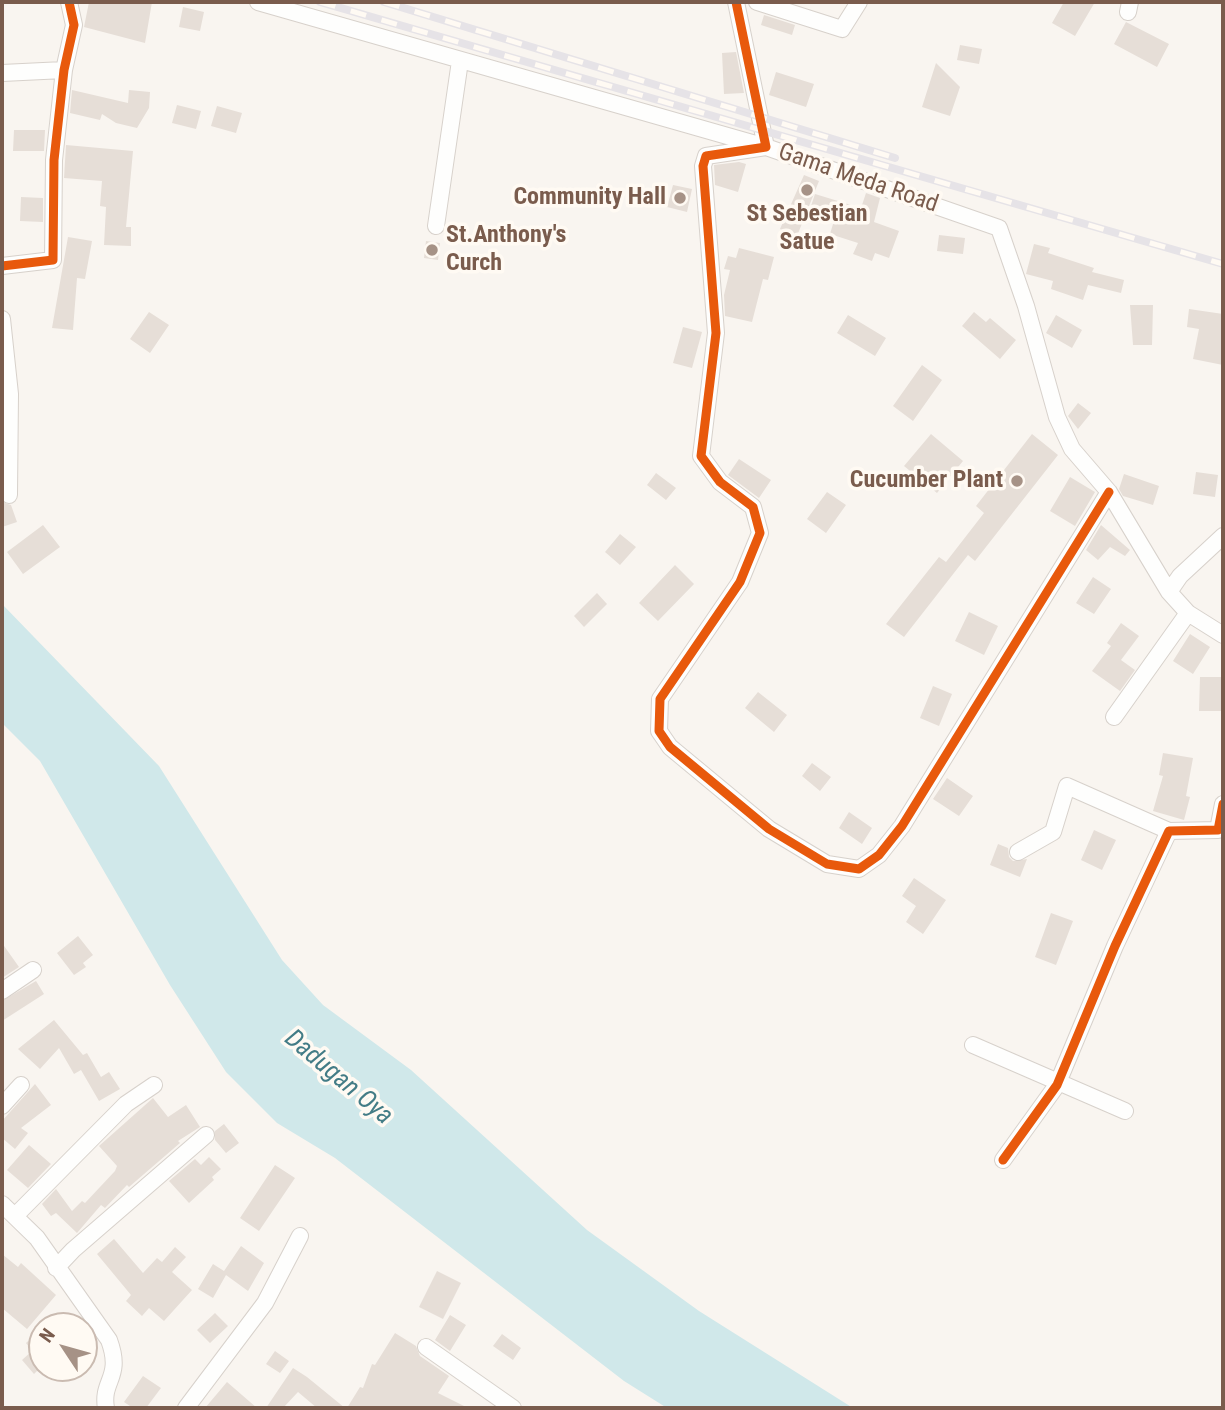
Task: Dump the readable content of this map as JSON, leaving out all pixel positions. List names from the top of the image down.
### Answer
{
  "streets": {
    "street": ["Gama Meda Road"]
  },
  "water": ["Dadugan Oya"],
  "places": [
    "St Sebestian Satue",
    "Community Hall",
    "St.Anthony's Curch",
    "Cucumber Plant"
  ],
  "north": "top left"
}
